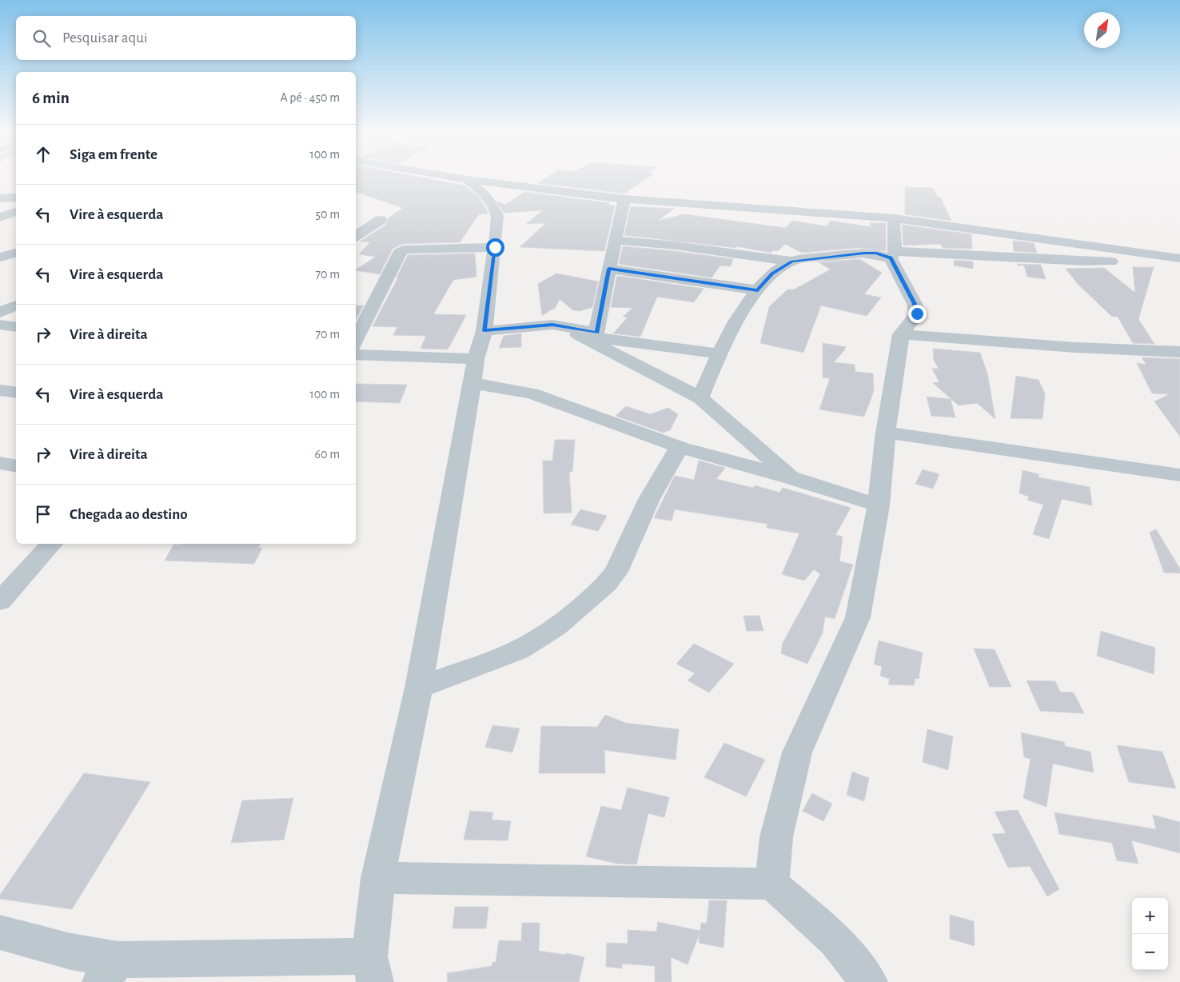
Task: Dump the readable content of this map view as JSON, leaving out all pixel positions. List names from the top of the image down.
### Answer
{
  "north": "top right",
  "page": {
    "search": "Pesquisar aqui",
    "heading": ["6 min", "A pé · 450 m"],
    "list": [
      ["Siga em frente", "100 m"],
      ["Vire à esquerda", "50 m"],
      ["Vire à esquerda", "70 m"],
      ["Vire à direita", "70 m"],
      ["Vire à esquerda", "100 m"],
      ["Vire à direita", "60 m"],
      "Chegada ao destino"
    ],
    "map_buttons": ["+", "−"]
  }
}
